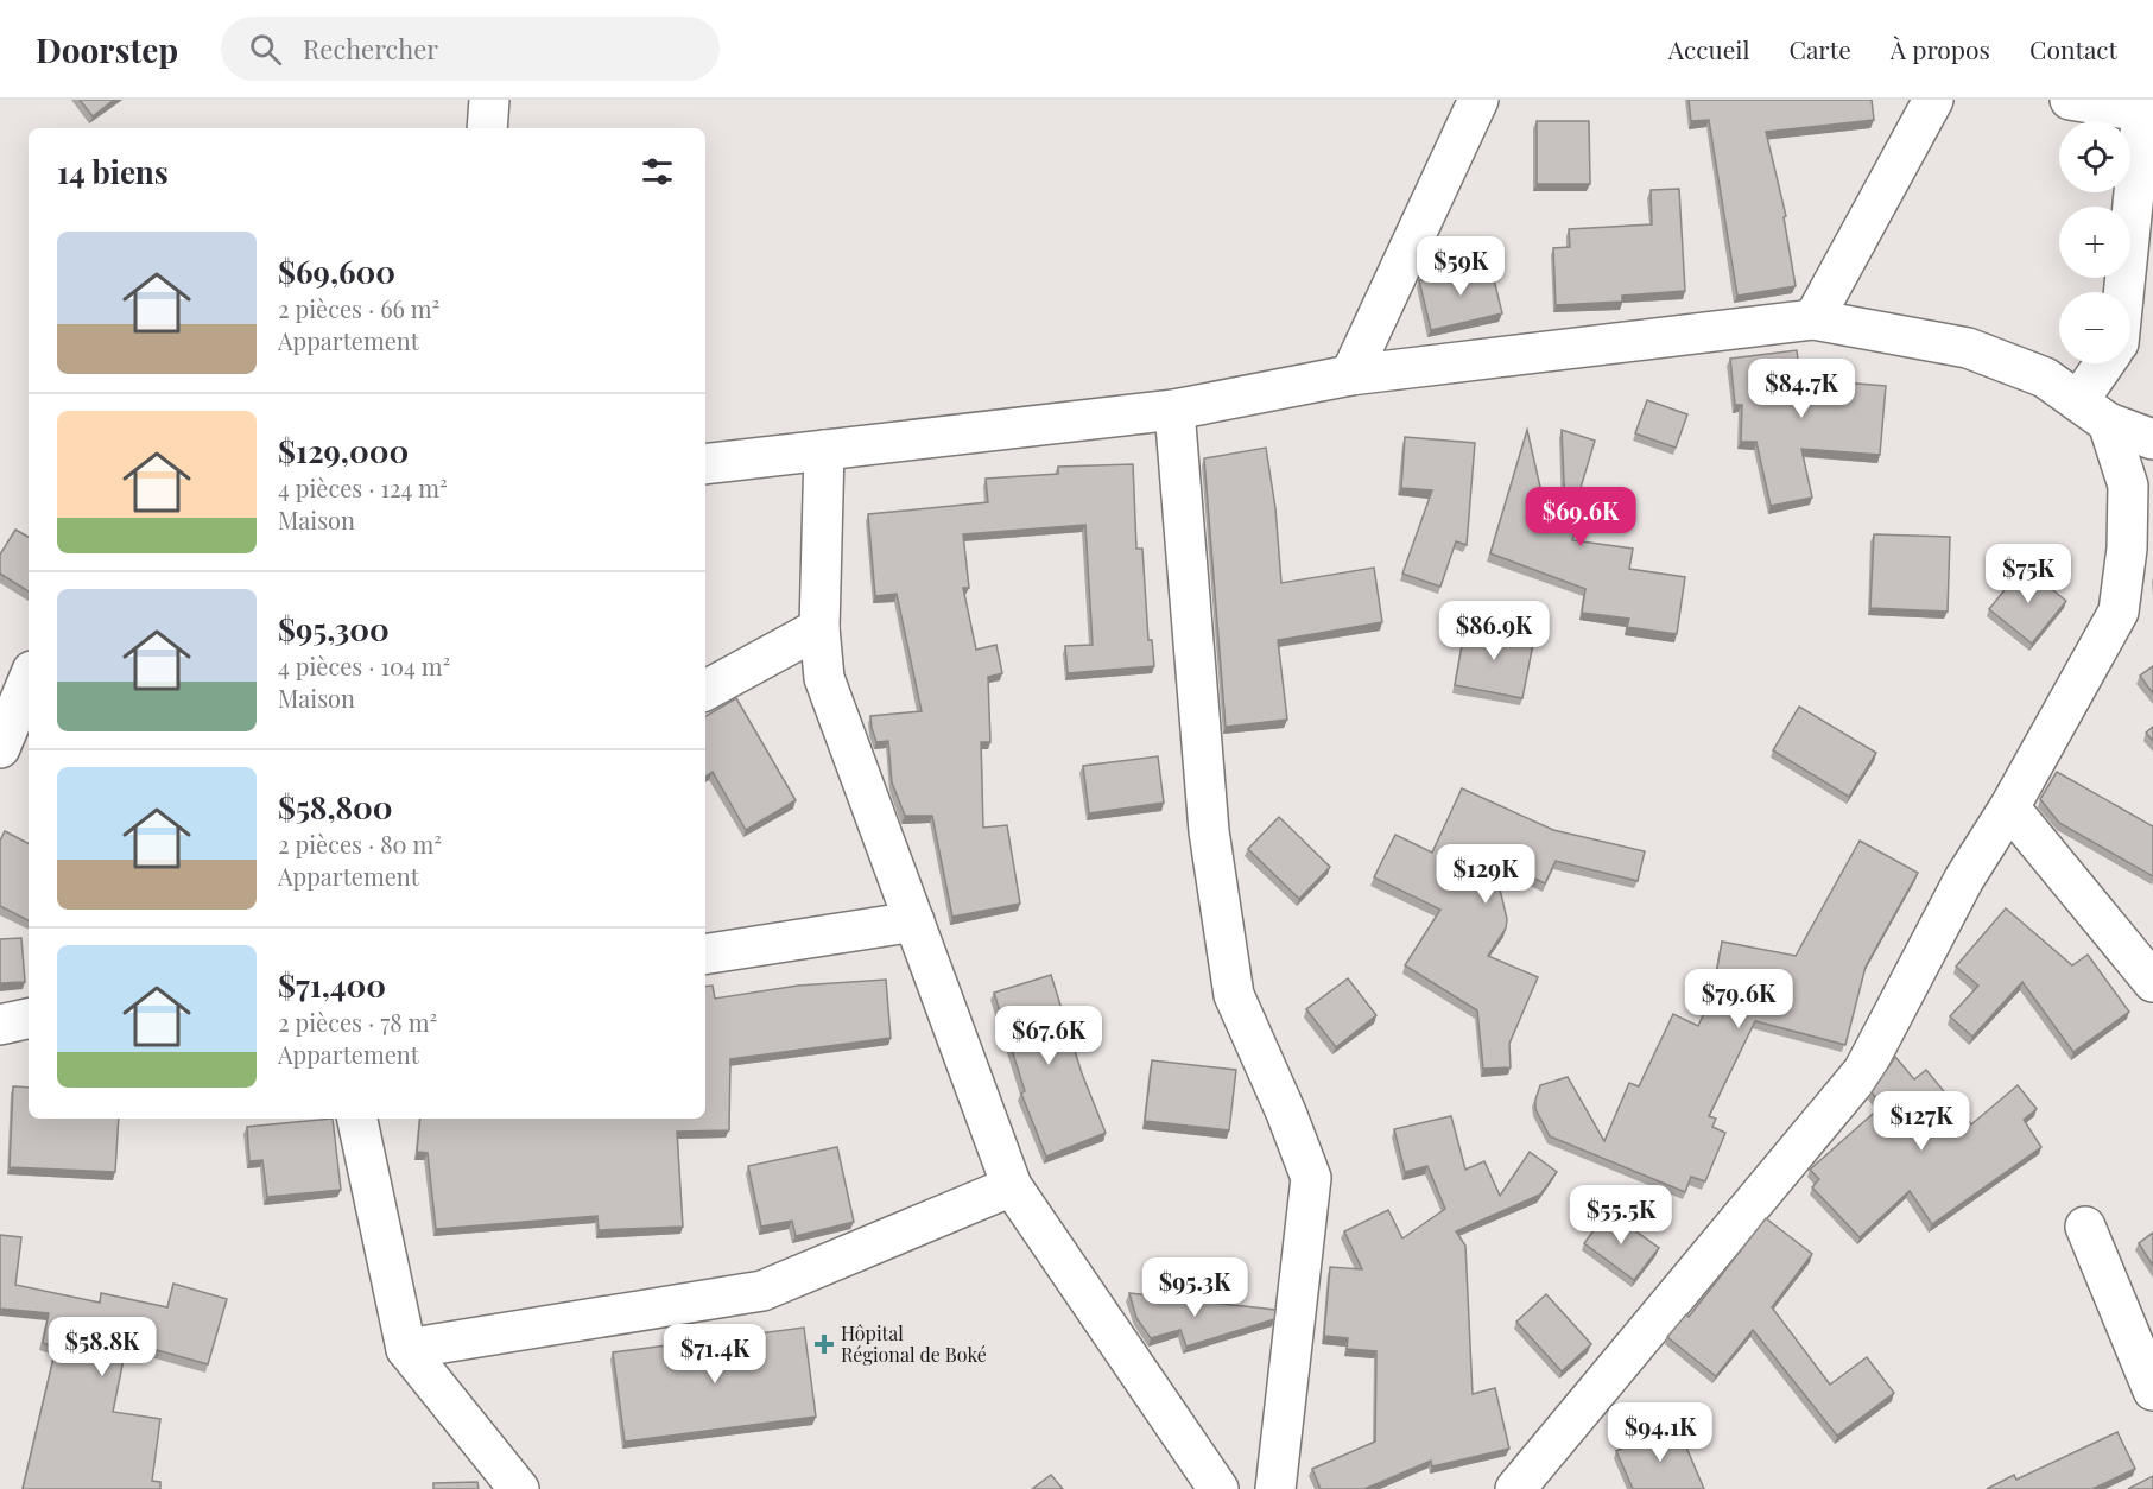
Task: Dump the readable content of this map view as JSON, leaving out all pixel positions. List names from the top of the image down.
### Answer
{
  "places": {
    "health": ["Hôpital Régional de Boké"]
  },
  "page": {
    "header": "Doorstep",
    "search": "Rechercher",
    "nav": [
      "Accueil",
      "Carte",
      "À propos",
      "Contact"
    ],
    "map_buttons": ["+", "−"],
    "heading": "14 biens",
    "list": [
      {
        "name": "$69,600",
        "note": "2 pièces · 66 m² · Appartement"
      },
      {
        "name": "$129,000",
        "note": "4 pièces · 124 m² · Maison"
      },
      {
        "name": "$95,300",
        "note": "4 pièces · 104 m² · Maison"
      },
      {
        "name": "$58,800",
        "note": "2 pièces · 80 m² · Appartement"
      },
      {
        "name": "$71,400",
        "note": "2 pièces · 78 m² · Appartement"
      }
    ],
    "price": [
      "$59K",
      "$84.7K",
      "$69.6K",
      "$75K",
      "$86.9K",
      "$129K",
      "$79.6K",
      "$67.6K",
      "$127K",
      "$55.5K",
      "$95.3K",
      "$58.8K",
      "$71.4K",
      "$94.1K"
    ]
  }
}
